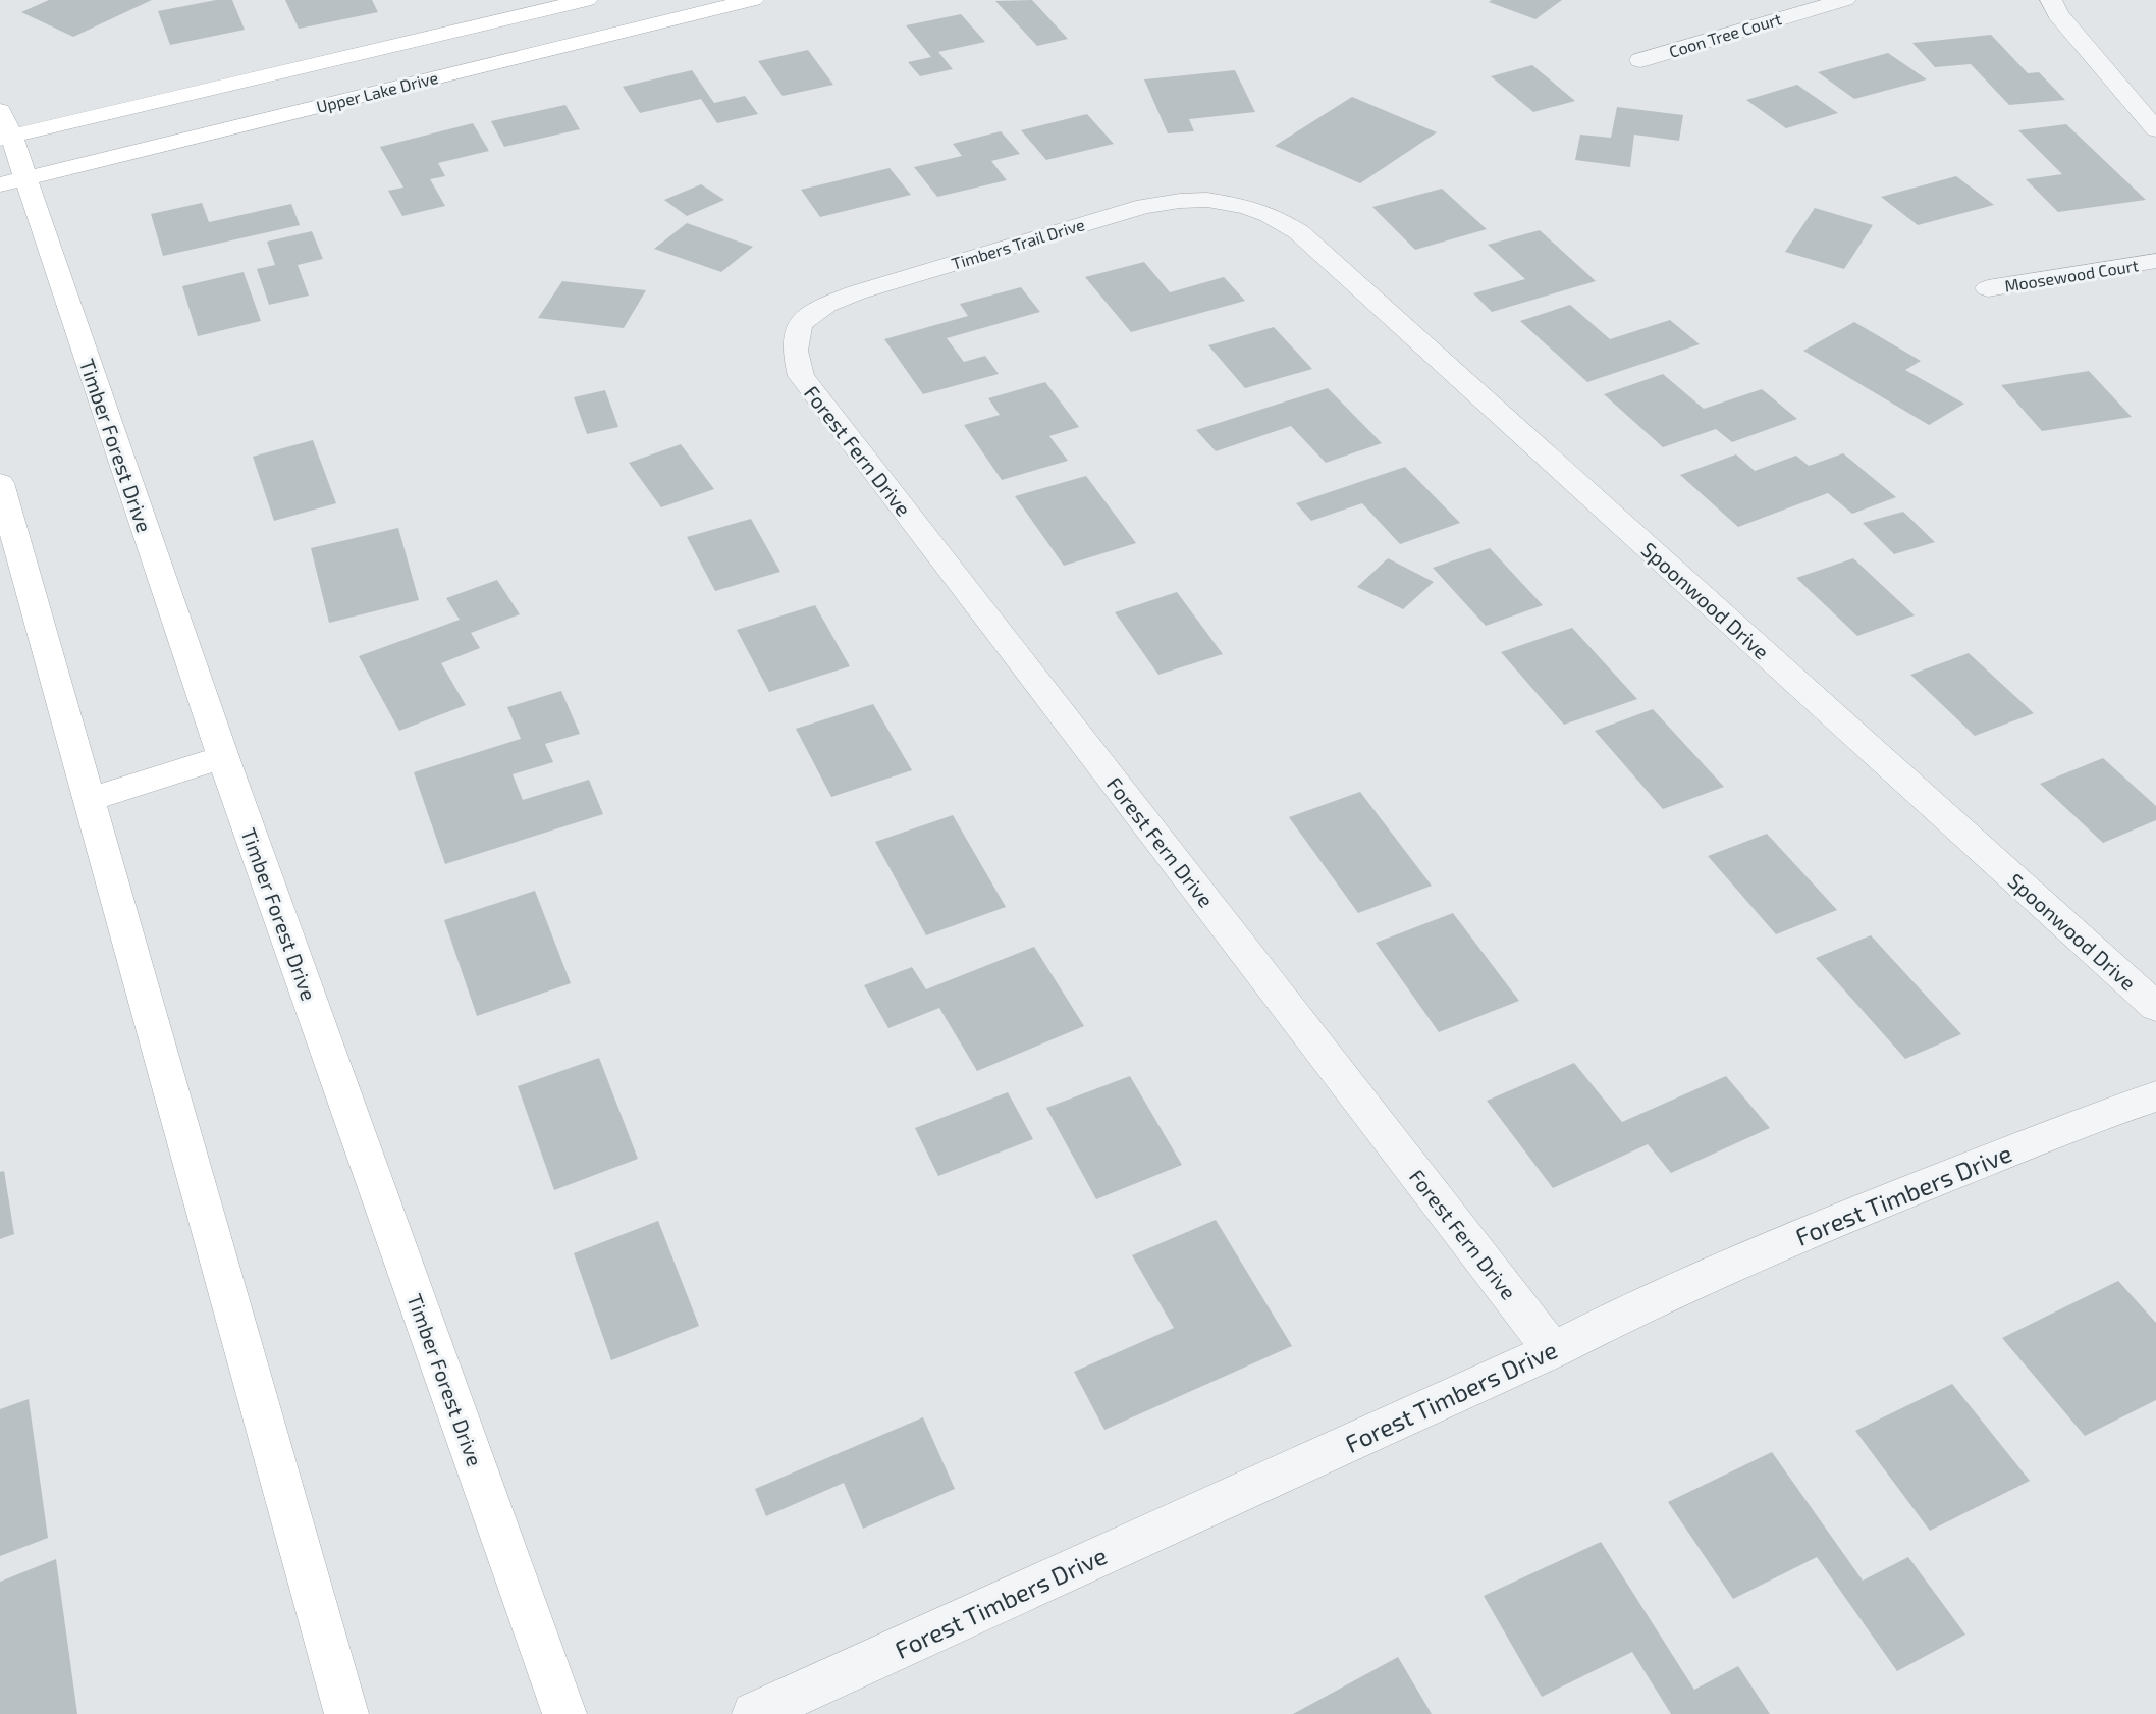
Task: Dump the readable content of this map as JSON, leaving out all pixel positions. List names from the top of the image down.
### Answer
{
  "streets": {
    "street": [
      "Coon Tree Court",
      "Upper Lake Drive",
      "Timbers Trail Drive",
      "Moosewood Court",
      "Timber Forest Drive",
      "Forest Fern Drive",
      "Spoonwood Drive",
      "Forest Timbers Drive"
    ]
  },
  "crossings": [
    ["Upper Lake Drive", "Timber Forest Drive"],
    ["Timbers Trail Drive", "Forest Fern Drive"],
    ["Timbers Trail Drive", "Spoonwood Drive"],
    ["Forest Fern Drive", "Forest Timbers Drive"]
  ]
}
